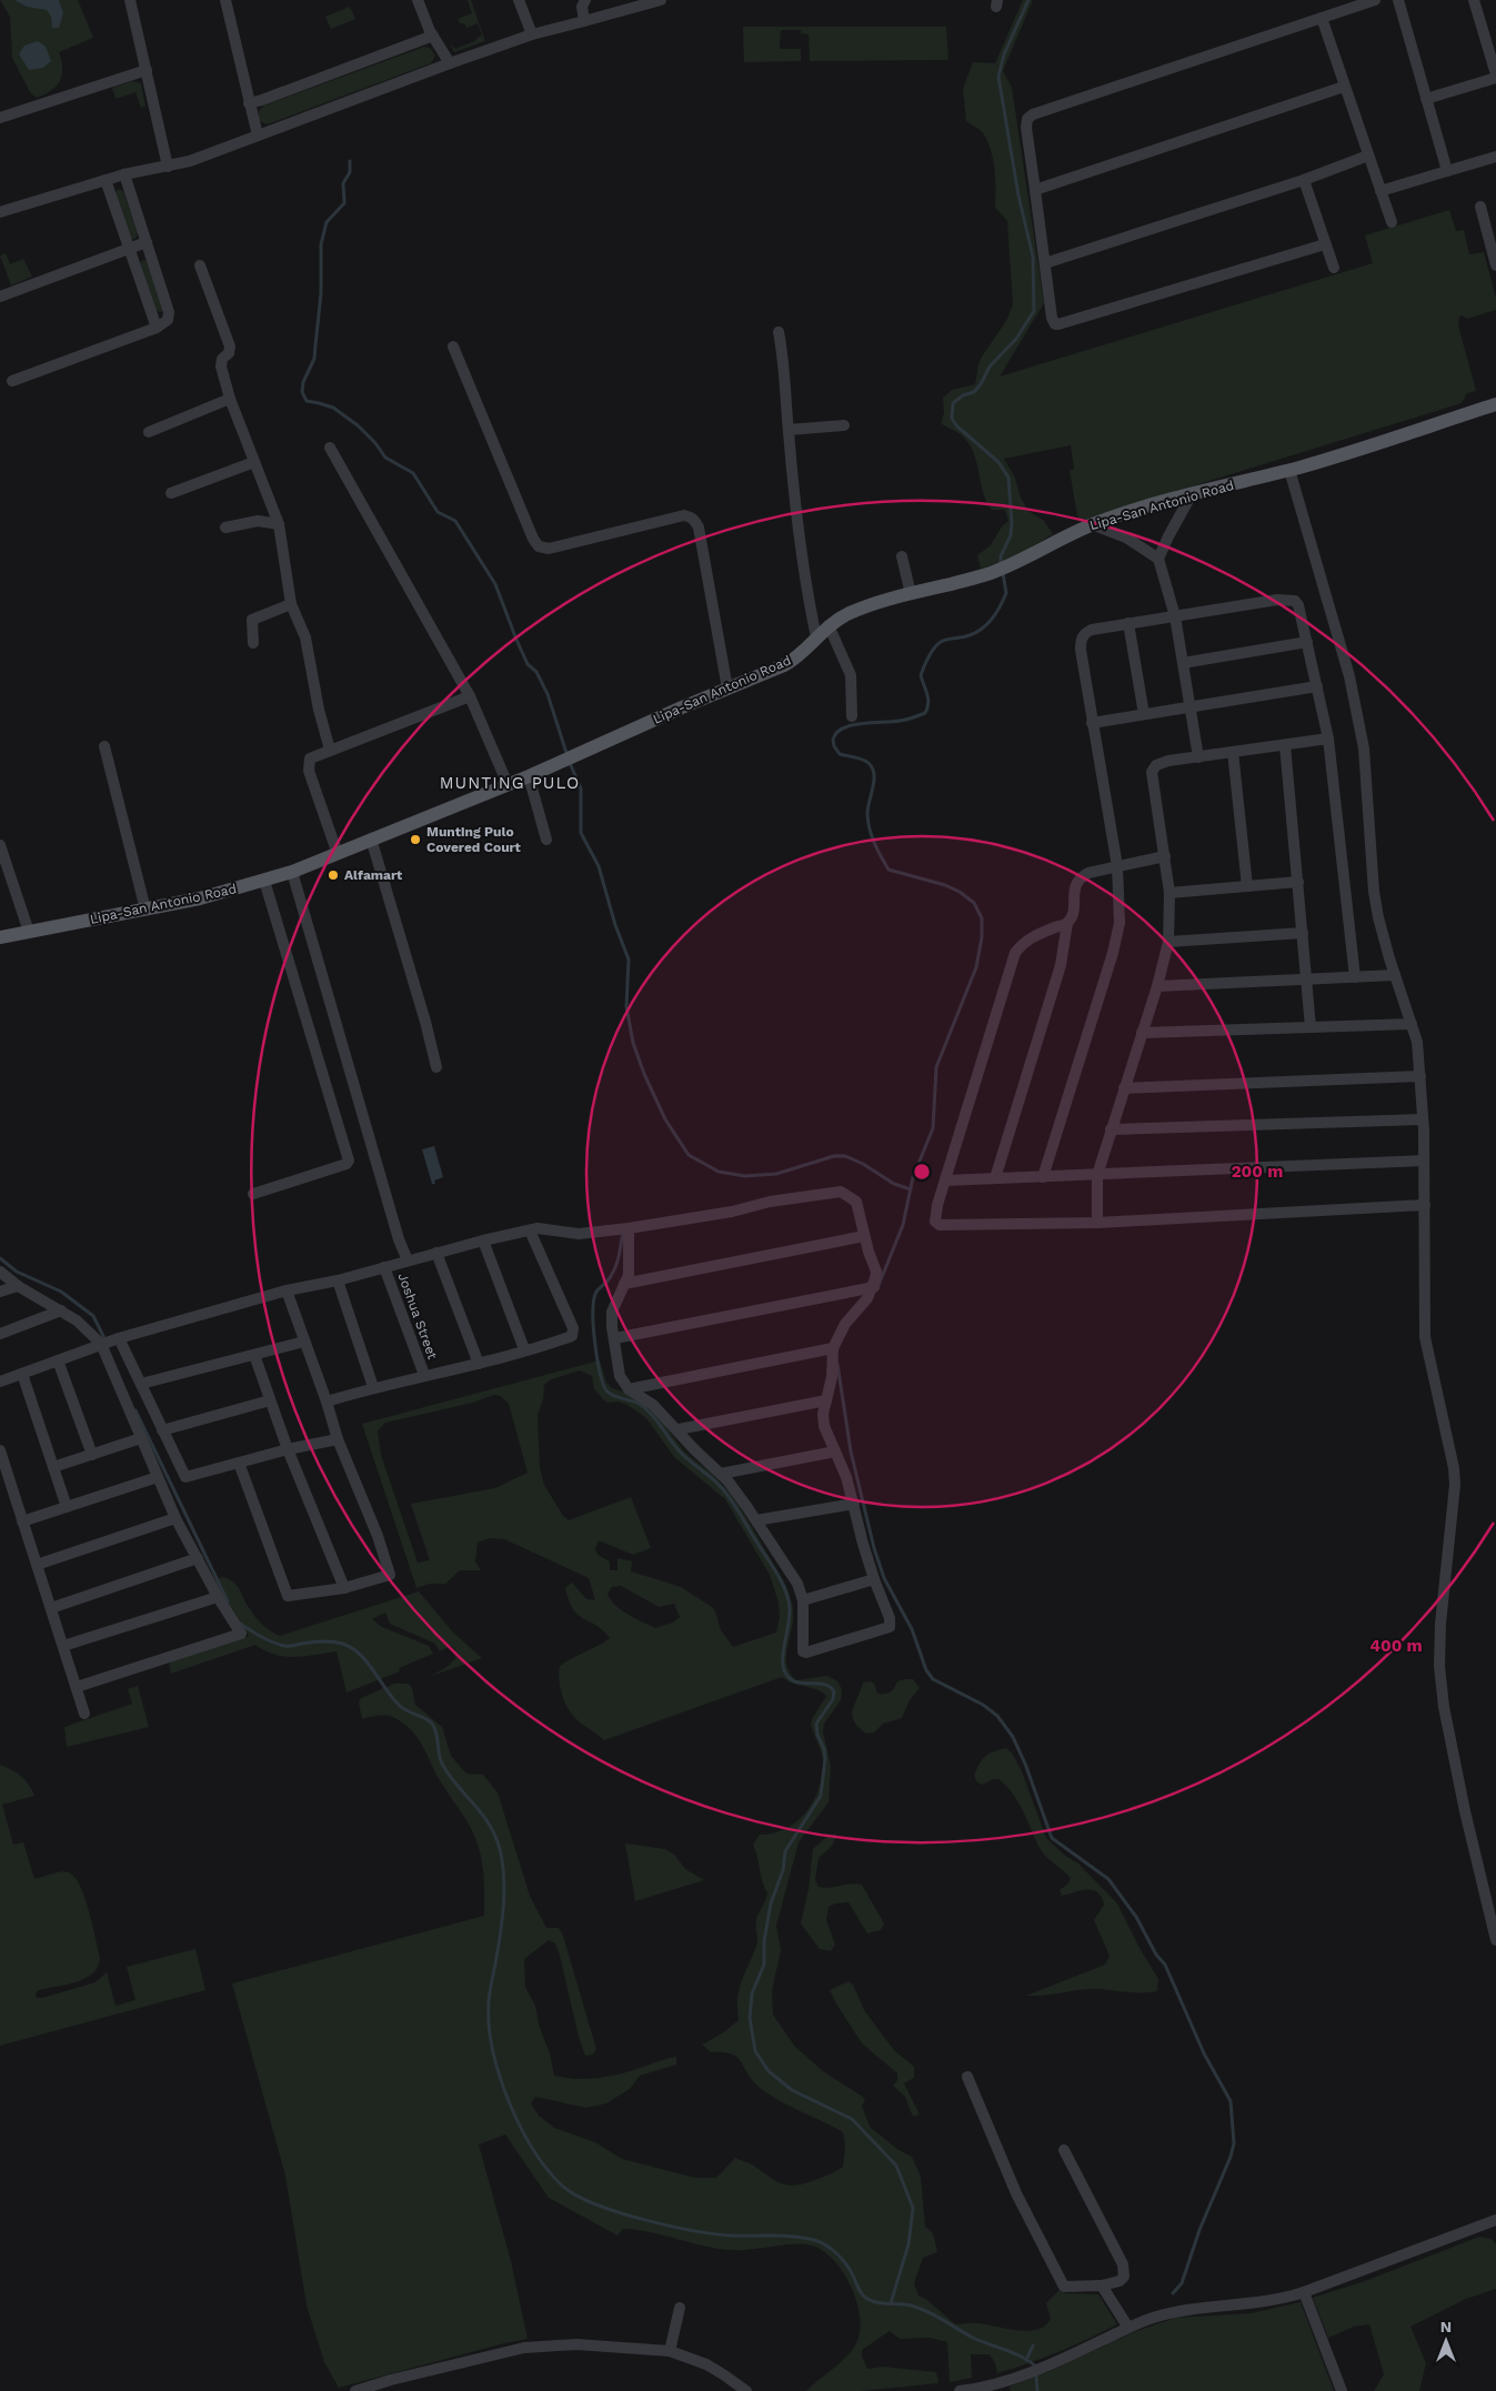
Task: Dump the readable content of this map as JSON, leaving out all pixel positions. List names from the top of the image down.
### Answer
{
  "streets": {
    "main road": ["Lipa-San Antonio Road"],
    "street": ["Joshua Street"]
  },
  "districts": ["MUNTING PULO"],
  "places": ["Munting Pulo Covered Court", "Alfamart"],
  "north": "top",
  "rings": ["200 m", "400 m"]
}
